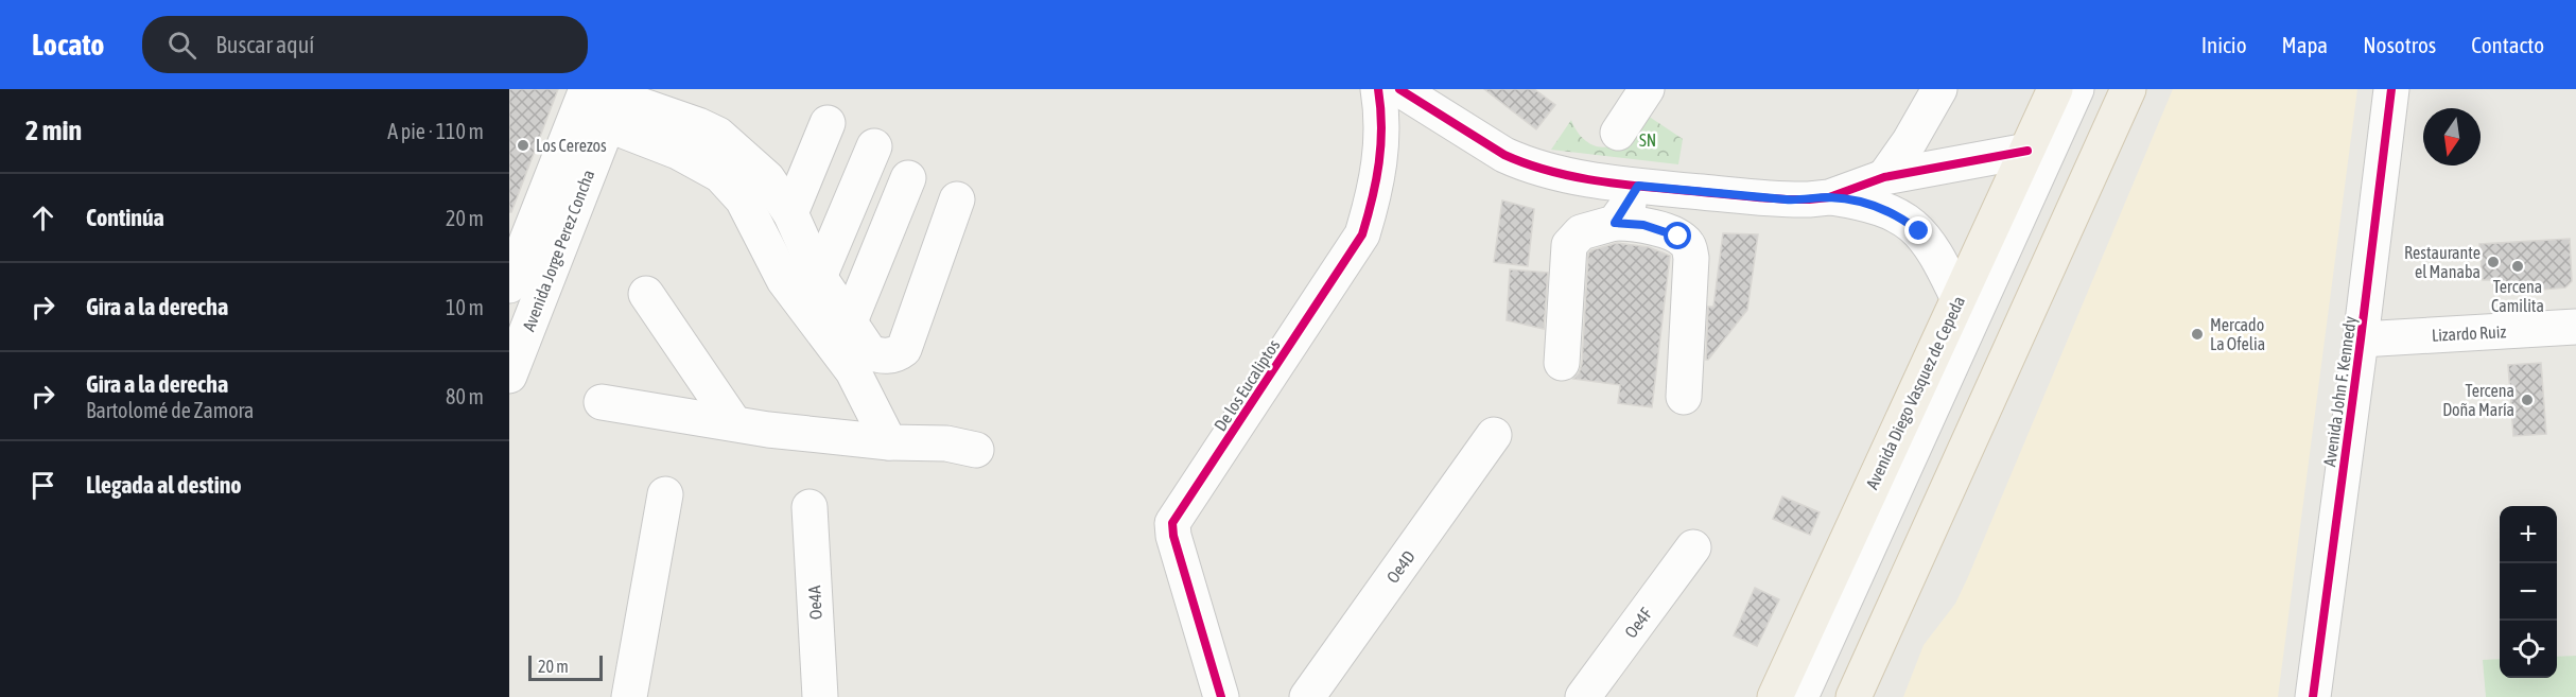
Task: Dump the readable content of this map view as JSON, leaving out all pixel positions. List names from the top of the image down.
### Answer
{
  "streets": {
    "main road": ["Avenida Diego Vasquez de Cepeda"],
    "street": [
      "Avenida Jorge Perez Concha",
      "Lizardo Ruiz",
      "De los Eucaliptos",
      "Avenida John F. Kennedy",
      "Oe4D",
      "Oe4A",
      "Oe4F"
    ]
  },
  "crossings": [
    ["Lizardo Ruiz", "Avenida John F. Kennedy"]
  ],
  "parks": ["SN"],
  "places": [
    "Los Cerezos",
    "Restaurante el Manaba",
    "Tercena Camilita",
    "Mercado La Ofelia",
    "Tercena Doña María"
  ],
  "scale_bar": "20 m",
  "north": "bottom",
  "page": {
    "header": "Locato",
    "search": "Buscar aquí",
    "nav": [
      "Inicio",
      "Mapa",
      "Nosotros",
      "Contacto"
    ],
    "heading": ["2 min", "A pie · 110 m"],
    "list": [
      ["Continúa", "20 m"],
      ["Gira a la derecha", "10 m"],
      ["Gira a la derecha", "Bartolomé de Zamora", "80 m"],
      "Llegada al destino"
    ],
    "map_buttons": ["+", "−"],
    "scale": "20 m"
  }
}
